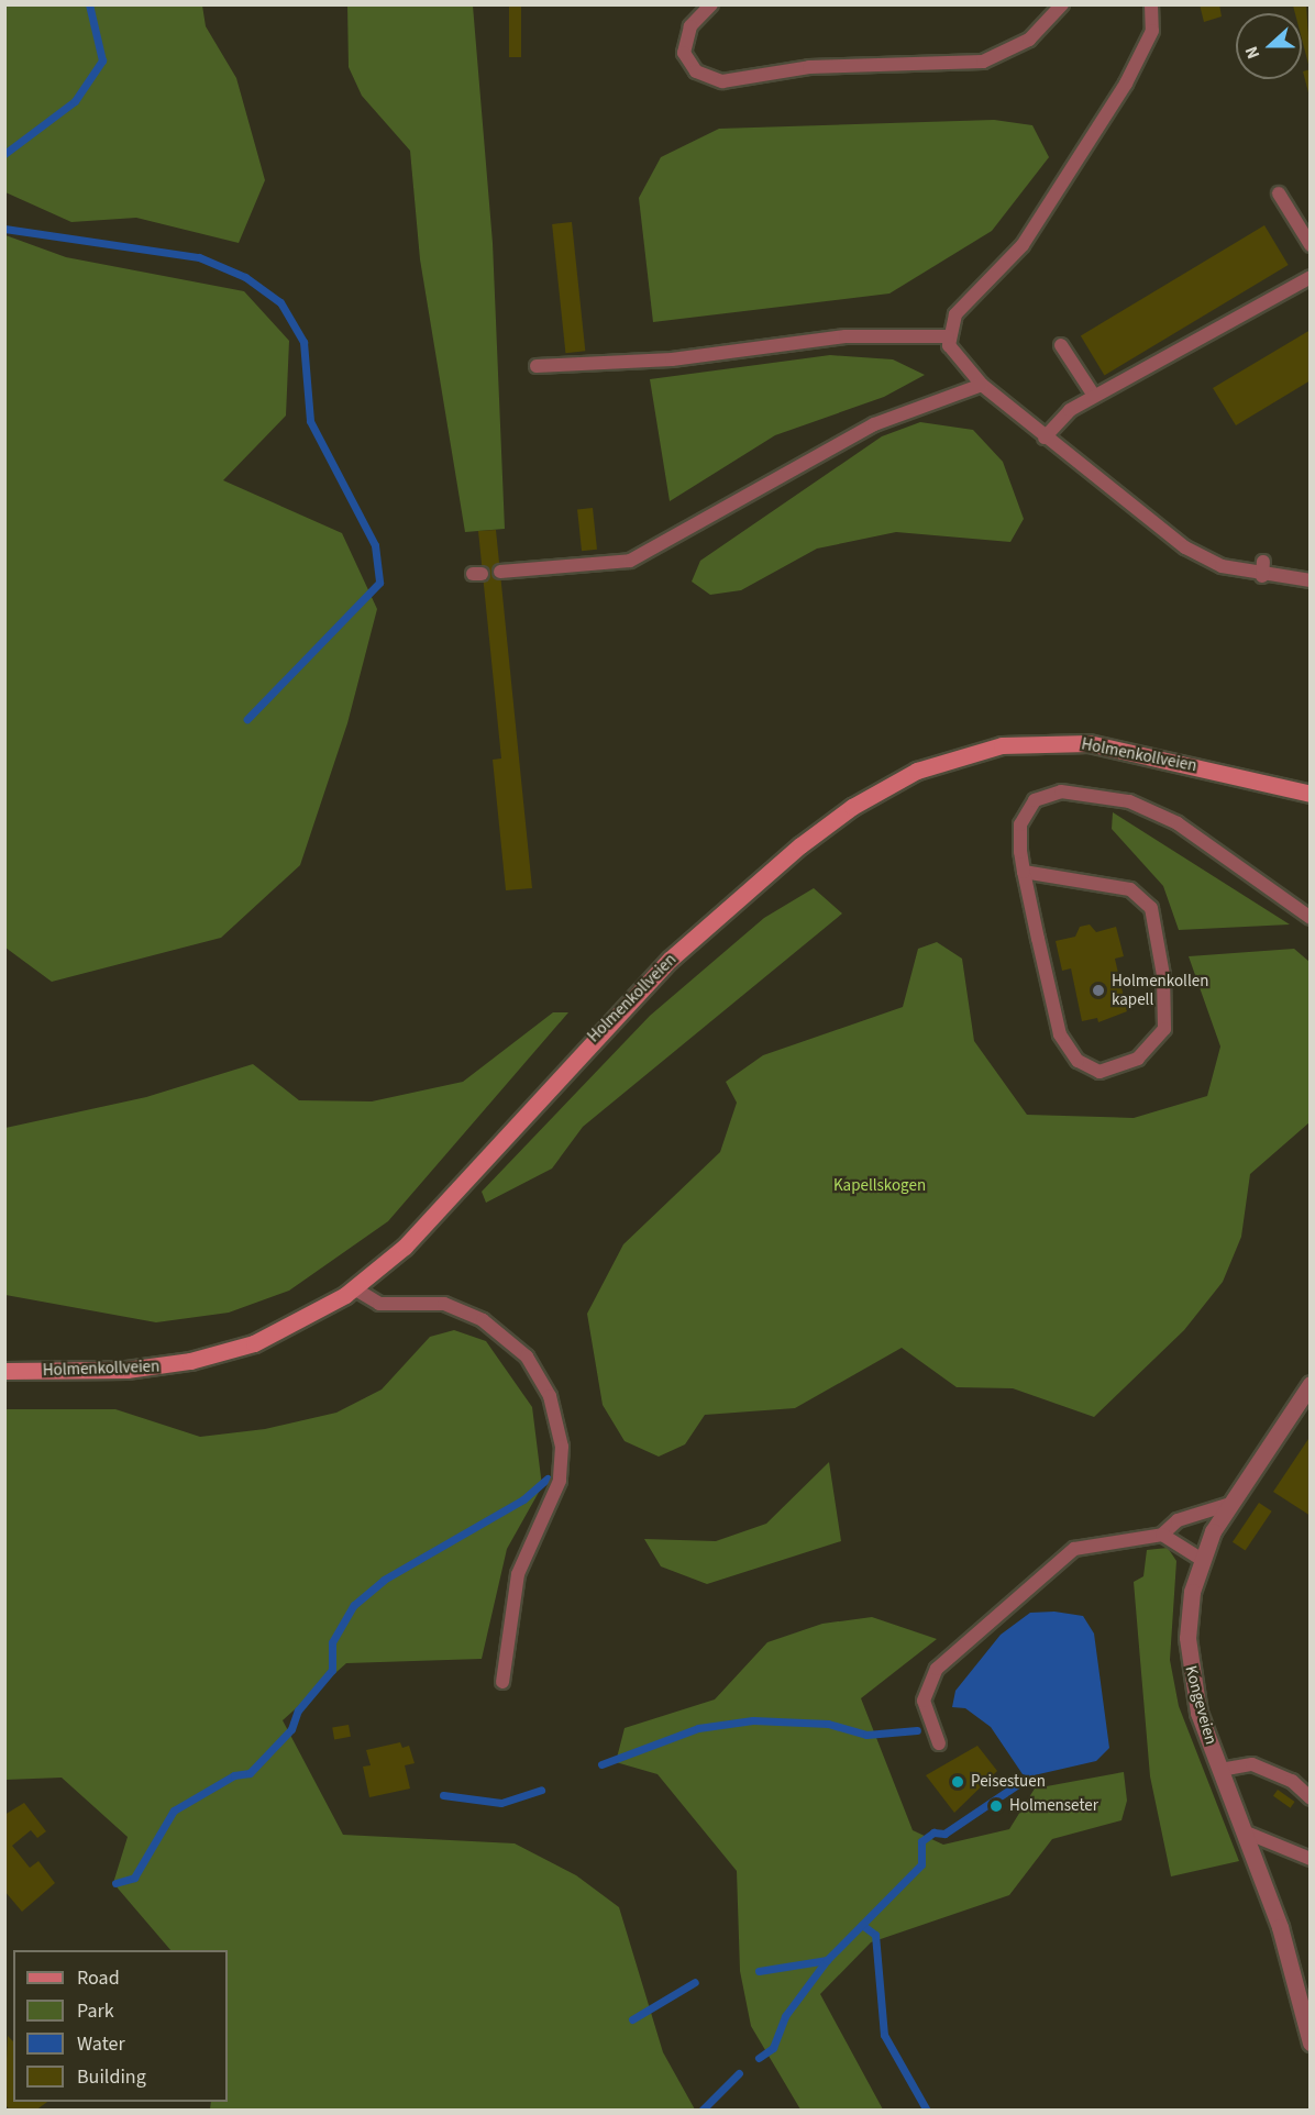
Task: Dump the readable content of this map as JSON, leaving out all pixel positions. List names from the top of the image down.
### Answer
{
  "streets": {
    "main road": ["Holmenkollveien"],
    "street": ["Kongeveien"]
  },
  "parks": ["Kapellskogen"],
  "places": ["Holmenkollen kapell", "Peisestuen", "Holmenseter"],
  "legend": [
    "Road",
    "Park",
    "Water",
    "Building"
  ],
  "north": "left"
}
